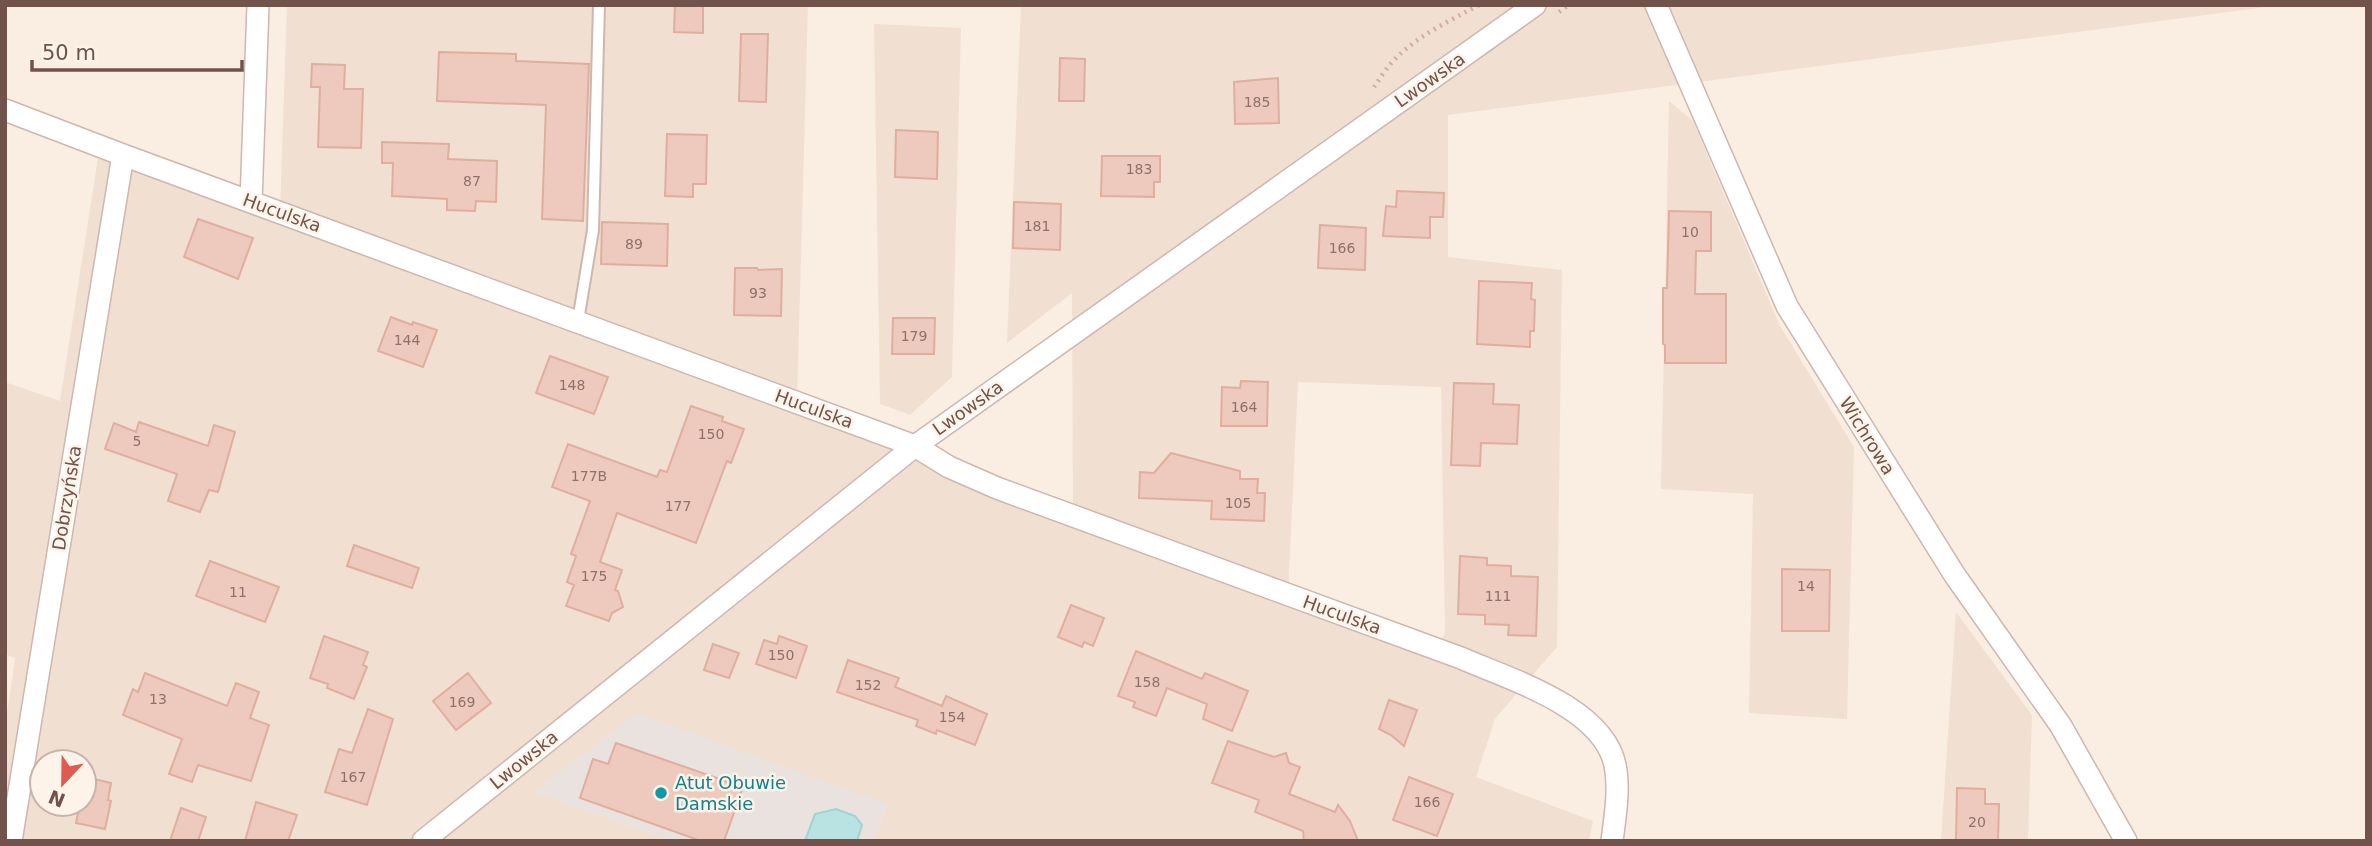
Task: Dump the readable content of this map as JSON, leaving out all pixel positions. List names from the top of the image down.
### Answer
{
  "streets": {
    "street": [
      "Lwowska",
      "Huculska",
      "Wichrowa",
      "Dobrzyńska"
    ]
  },
  "crossings": [
    ["Lwowska", "Huculska"],
    ["Huculska", "Dobrzyńska"]
  ],
  "places": ["Atut Obuwie Damskie"],
  "house_numbers": [
    "185",
    "183",
    "87",
    "181",
    "10",
    "89",
    "166",
    "93",
    "179",
    "144",
    "148",
    "164",
    "150",
    "5",
    "177B",
    "105",
    "177",
    "175",
    "14",
    "11",
    "111",
    "150",
    "158",
    "152",
    "13",
    "169",
    "154",
    "167",
    "166",
    "20"
  ],
  "scale_bar": "50 m",
  "north": "bottom"
}
